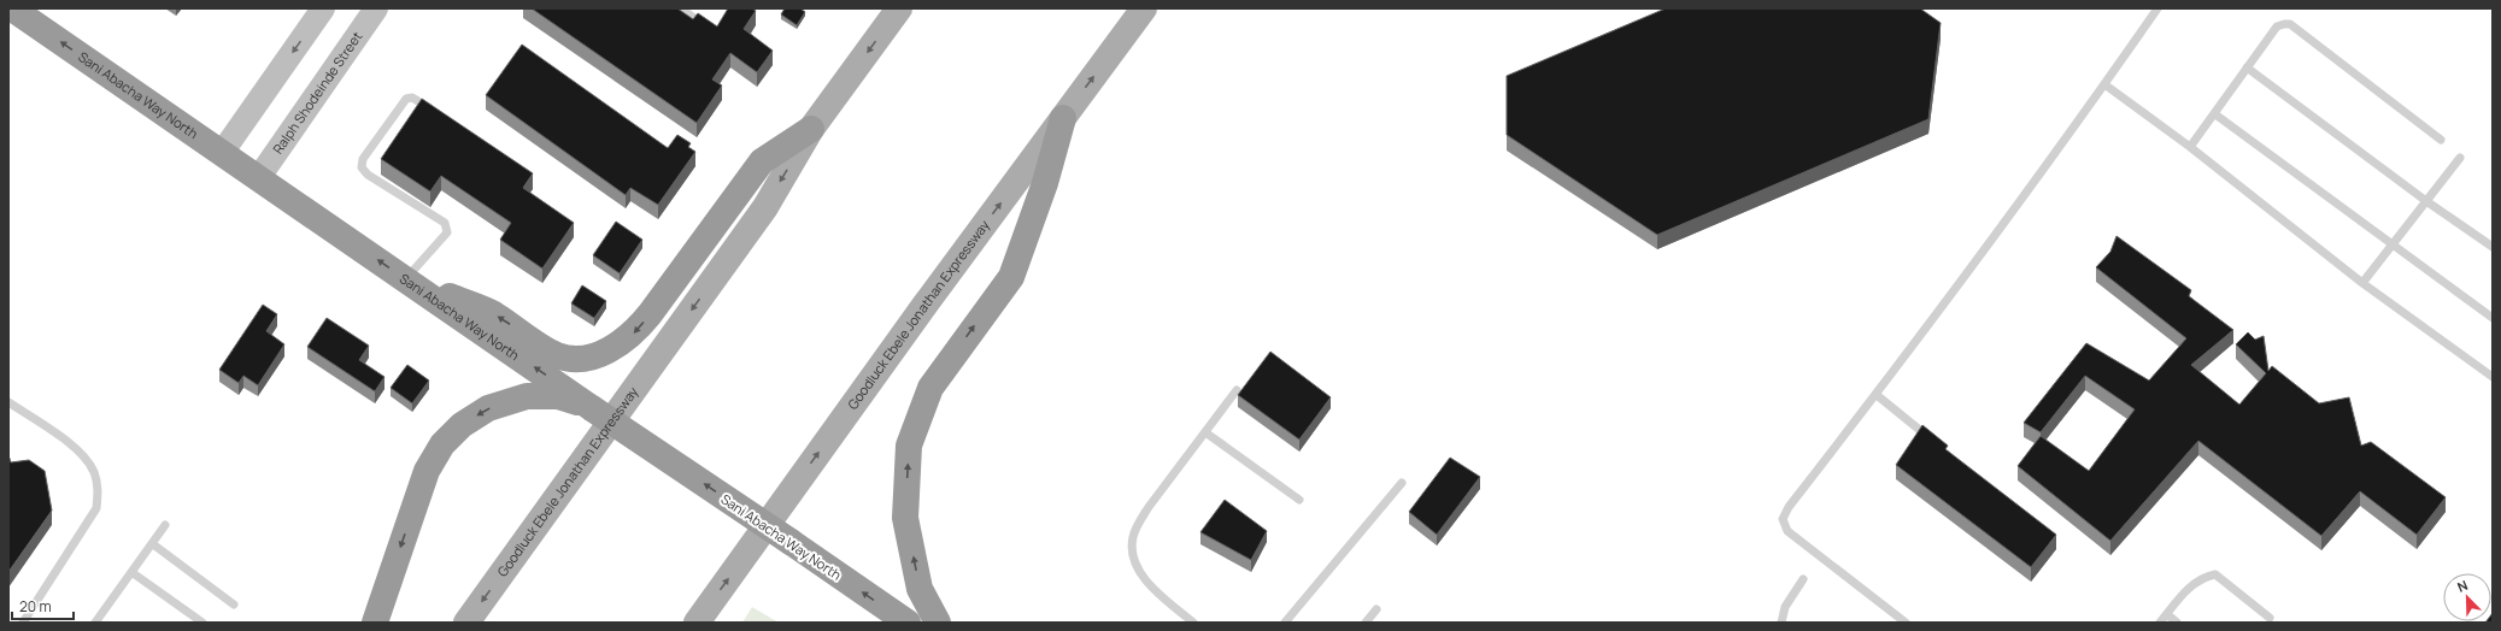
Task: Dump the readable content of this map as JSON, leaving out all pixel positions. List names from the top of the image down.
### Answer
{
  "streets": {
    "highway": ["Sani Abacha Way North"],
    "main road": ["Goodluck Ebele Jonathan Expressway"],
    "street": ["Ralph Shodeinde Street"]
  },
  "crossings": [
    ["Ralph Shodeinde Street", "Sani Abacha Way North"]
  ],
  "one_way": ["Sani Abacha Way North"],
  "scale_bar": "20 m",
  "north": "top left"
}
